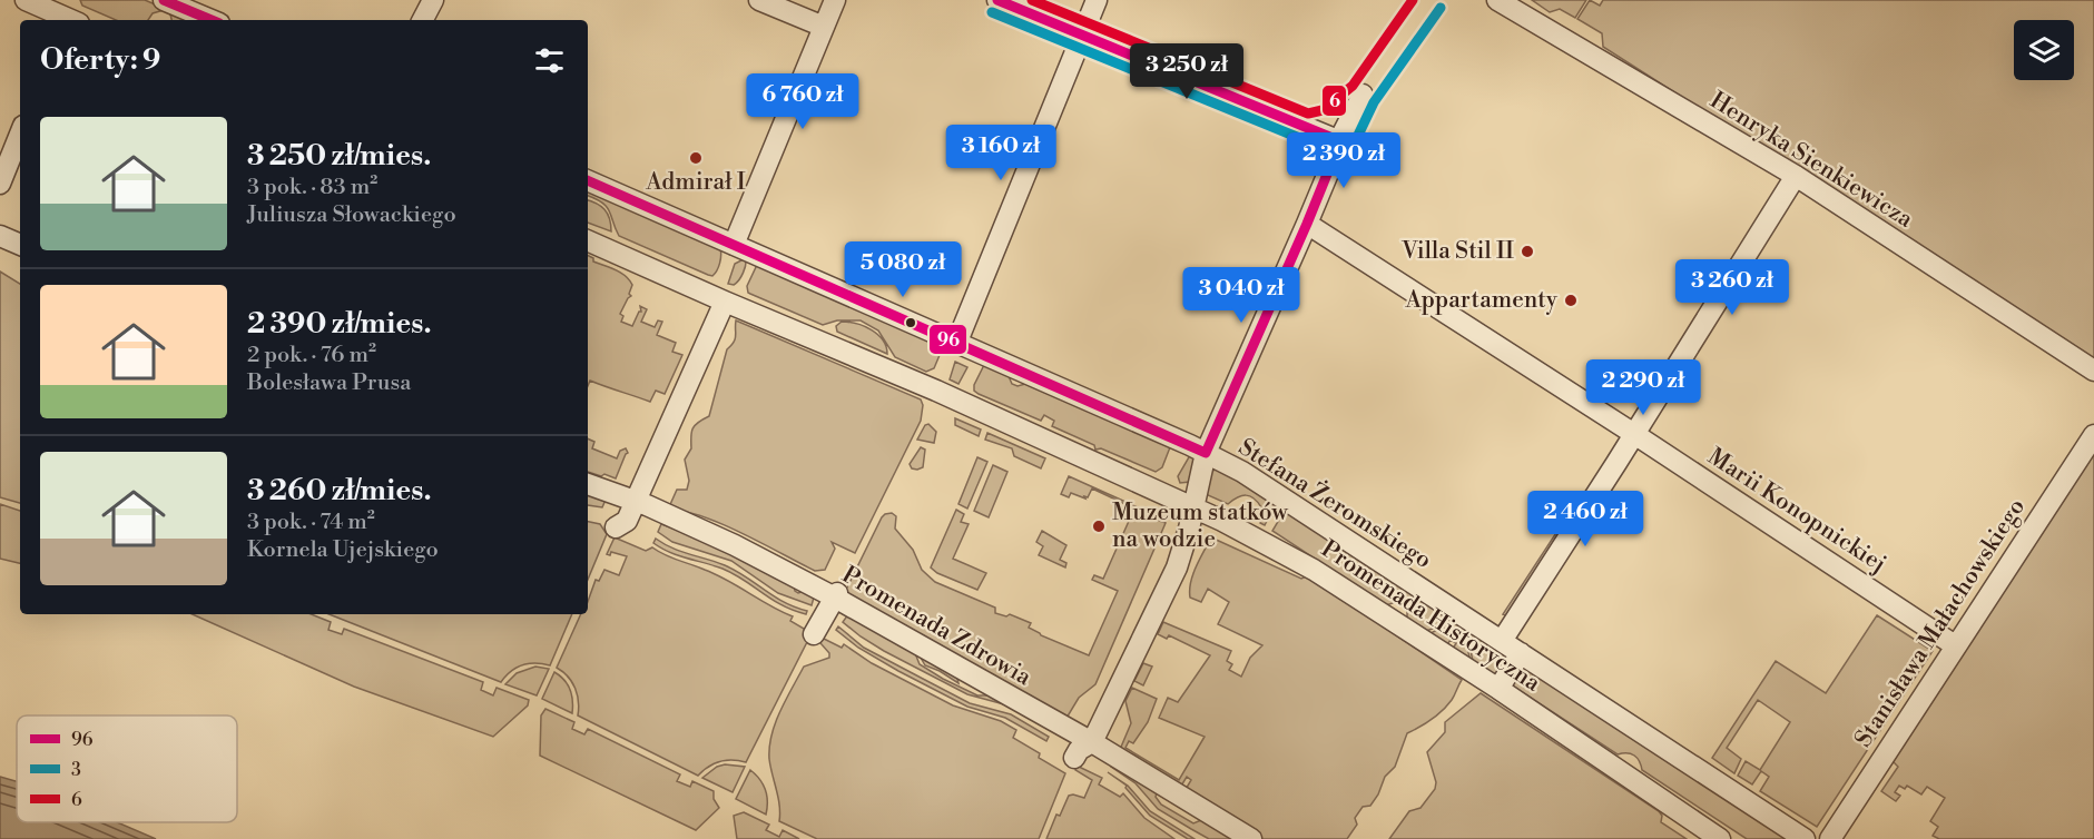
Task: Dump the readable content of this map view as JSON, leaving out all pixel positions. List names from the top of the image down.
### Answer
{
  "streets": {
    "street": [
      "Henryka Sienkiewicza",
      "Stefana Żeromskiego",
      "Marii Konopnickiej",
      "Promenada Historyczna",
      "Stanisława Małachowskiego",
      "Promenada Zdrowia"
    ]
  },
  "crossings": [
    ["Marii Konopnickiej", "Stanisława Małachowskiego"]
  ],
  "places": [
    "Admirał I",
    "Villa Stil II",
    "Appartamenty",
    "Muzeum statków na wodzie"
  ],
  "lines": ["transit line 96", "transit line 6", "transit line 3"],
  "legend": ["96", "3", "6"],
  "page": {
    "heading": "Oferty: 9",
    "price": [
      "3 250 zł",
      "6 760 zł",
      "3 160 zł",
      "2 390 zł",
      "5 080 zł",
      "3 260 zł",
      "3 040 zł",
      "2 290 zł",
      "2 460 zł"
    ],
    "list": [
      {
        "name": "3 250 zł/mies.",
        "note": "3 pok. · 83 m² · Juliusza Słowackiego"
      },
      {
        "name": "2 390 zł/mies.",
        "note": "2 pok. · 76 m² · Bolesława Prusa"
      },
      {
        "name": "3 260 zł/mies.",
        "note": "3 pok. · 74 m² · Kornela Ujejskiego"
      }
    ]
  }
}
